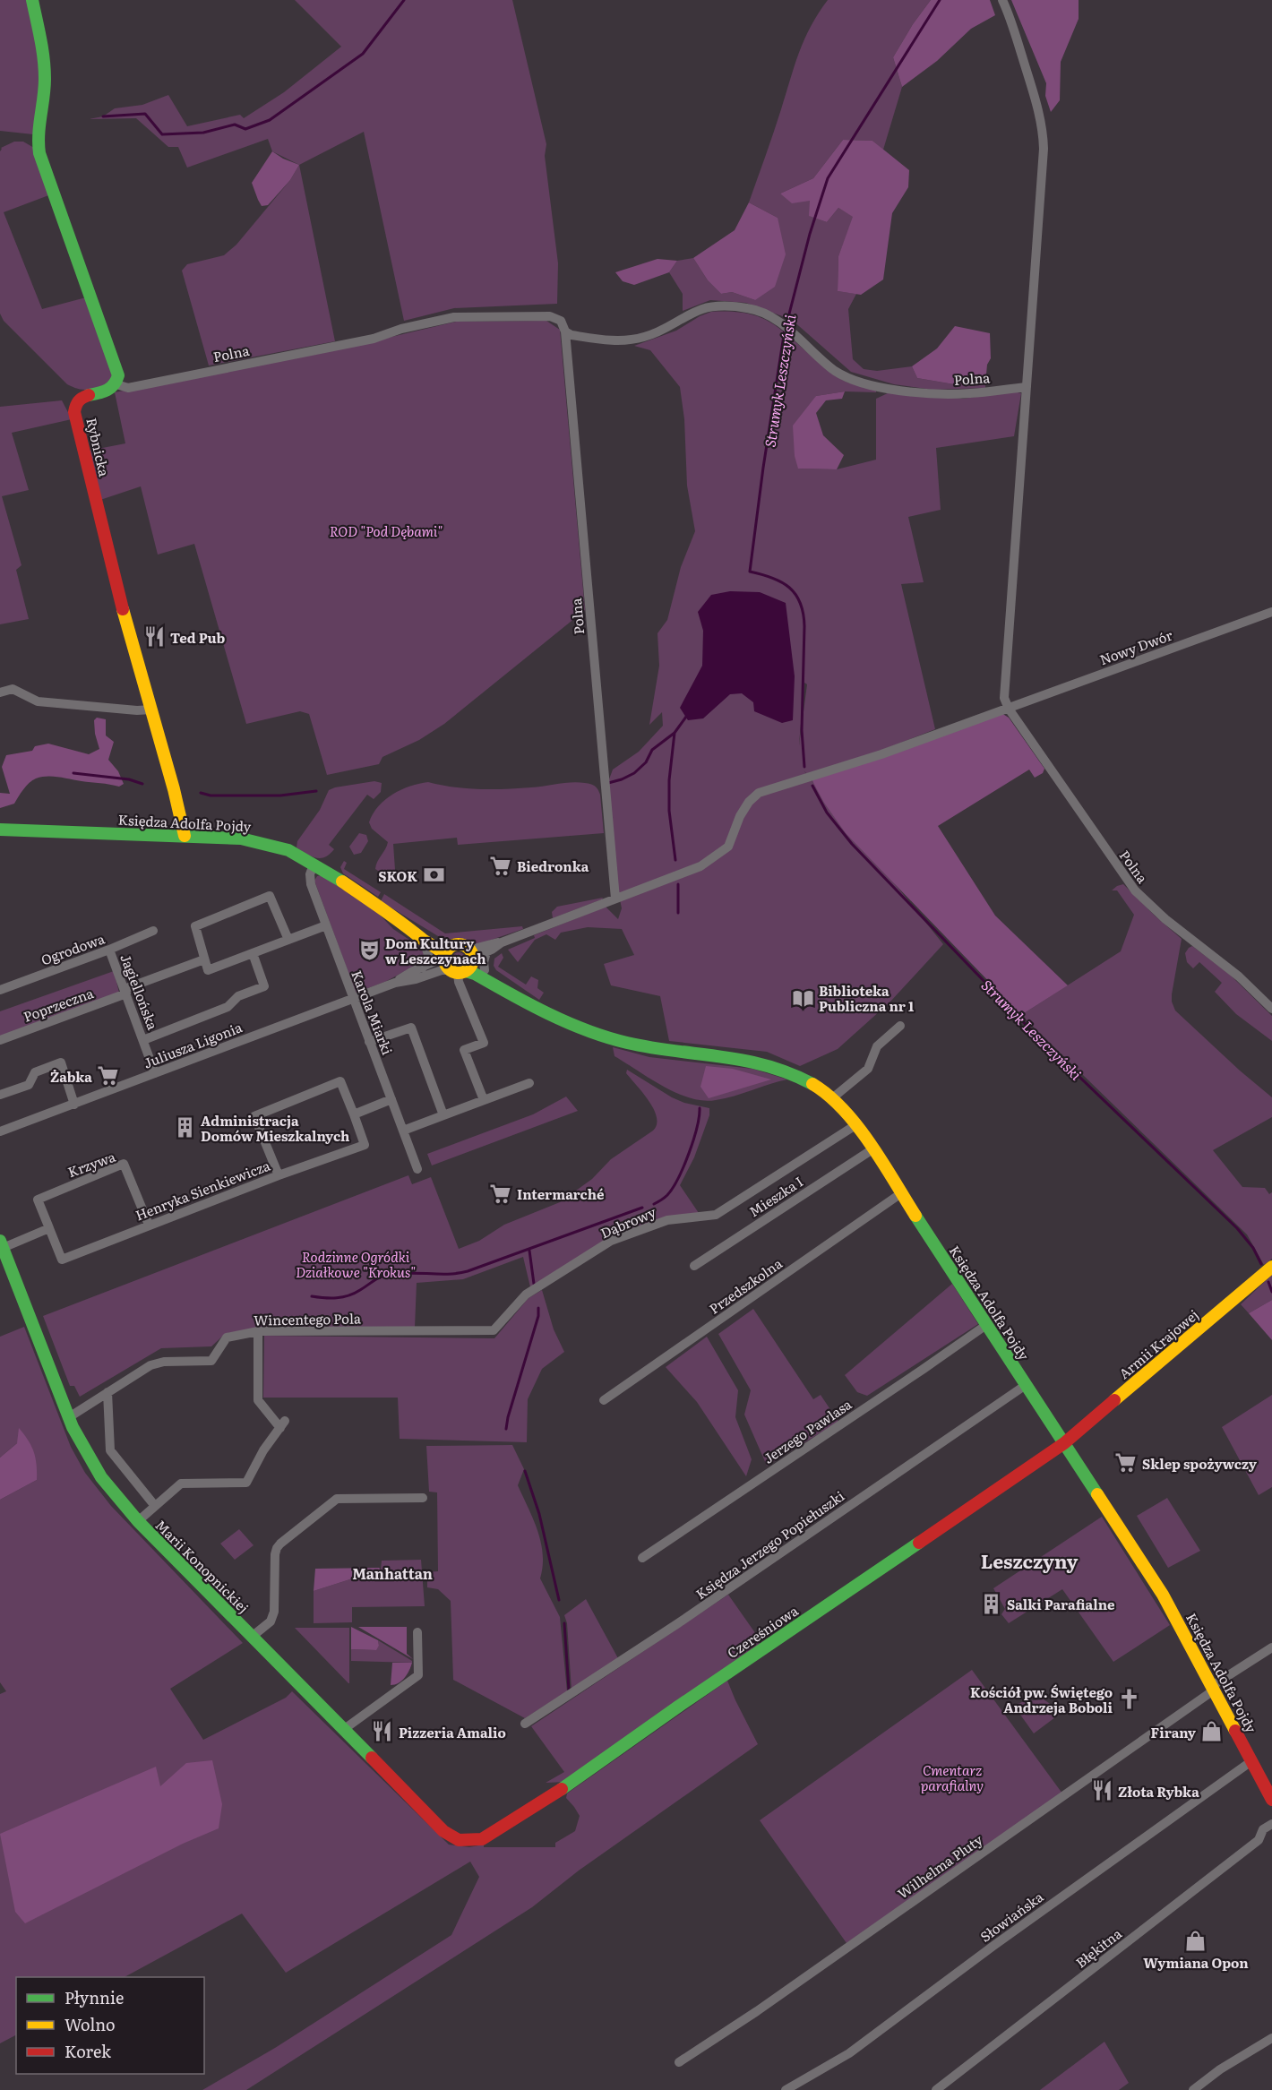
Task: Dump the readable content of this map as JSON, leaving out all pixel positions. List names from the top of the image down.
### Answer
{
  "streets": {
    "street": [
      "Polna",
      "Rybnicka",
      "Nowy Dwór",
      "Księdza Adolfa Pojdy",
      "Ogrodowa",
      "Jagiellońska",
      "Poprzeczna",
      "Karola Miarki",
      "Juliusza Ligonia",
      "Krzywa",
      "Henryka Sienkiewicza",
      "Mieszka I",
      "Dąbrowy",
      "Przedszkolna",
      "Wincentego Pola",
      "Armii Krajowej",
      "Jerzego Pawlasa",
      "Księdza Jerzego Popiełuszki",
      "Marii Konopnickiej",
      "Czereśniowa",
      "Wilhelma Pluty",
      "Słowiańska",
      "Błękitna"
    ]
  },
  "crossings": [
    ["Polna", "Rybnicka"],
    ["Polna", "Nowy Dwór"],
    ["Rybnicka", "Księdza Adolfa Pojdy"],
    ["Księdza Adolfa Pojdy", "Karola Miarki"],
    ["Księdza Adolfa Pojdy", "Juliusza Ligonia"],
    ["Księdza Adolfa Pojdy", "Mieszka I"],
    ["Księdza Adolfa Pojdy", "Dąbrowy"],
    ["Księdza Adolfa Pojdy", "Przedszkolna"],
    ["Księdza Adolfa Pojdy", "Armii Krajowej"],
    ["Księdza Adolfa Pojdy", "Jerzego Pawlasa"],
    ["Księdza Adolfa Pojdy", "Księdza Jerzego Popiełuszki"],
    ["Księdza Adolfa Pojdy", "Czereśniowa"],
    ["Księdza Adolfa Pojdy", "Wilhelma Pluty"],
    ["Księdza Adolfa Pojdy", "Słowiańska"],
    ["Ogrodowa", "Jagiellońska"],
    ["Jagiellońska", "Poprzeczna"],
    ["Jagiellońska", "Juliusza Ligonia"],
    ["Karola Miarki", "Juliusza Ligonia"],
    ["Krzywa", "Henryka Sienkiewicza"],
    ["Dąbrowy", "Wincentego Pola"],
    ["Wincentego Pola", "Marii Konopnickiej"],
    ["Armii Krajowej", "Czereśniowa"],
    ["Marii Konopnickiej", "Czereśniowa"]
  ],
  "districts": ["Leszczyny", "Manhattan"],
  "water": ["Strumyk Leszczyński"],
  "parks": ["ROD \"Pod Dębami\"", "Rodzinne Ogródki Działkowe \"Krokus\"", "Cmentarz parafialny"],
  "places": {
    "restaurant": ["Ted Pub", "Pizzeria Amalio", "Złota Rybka"],
    "supermarket": [
      "Biedronka",
      "Żabka",
      "Intermarché",
      "Sklep spożywczy"
    ],
    "bank": ["SKOK"],
    "theatre": ["Dom Kultury w Leszczynach"],
    "library": ["Biblioteka Publiczna nr 1"],
    "building": ["Administracja Domów Mieszkalnych", "Salki Parafialne"],
    "church": ["Kościół pw. Świętego Andrzeja Boboli"],
    "shop": ["Firany", "Wymiana Opon"]
  },
  "legend": ["Płynnie", "Wolno", "Korek"]
}
